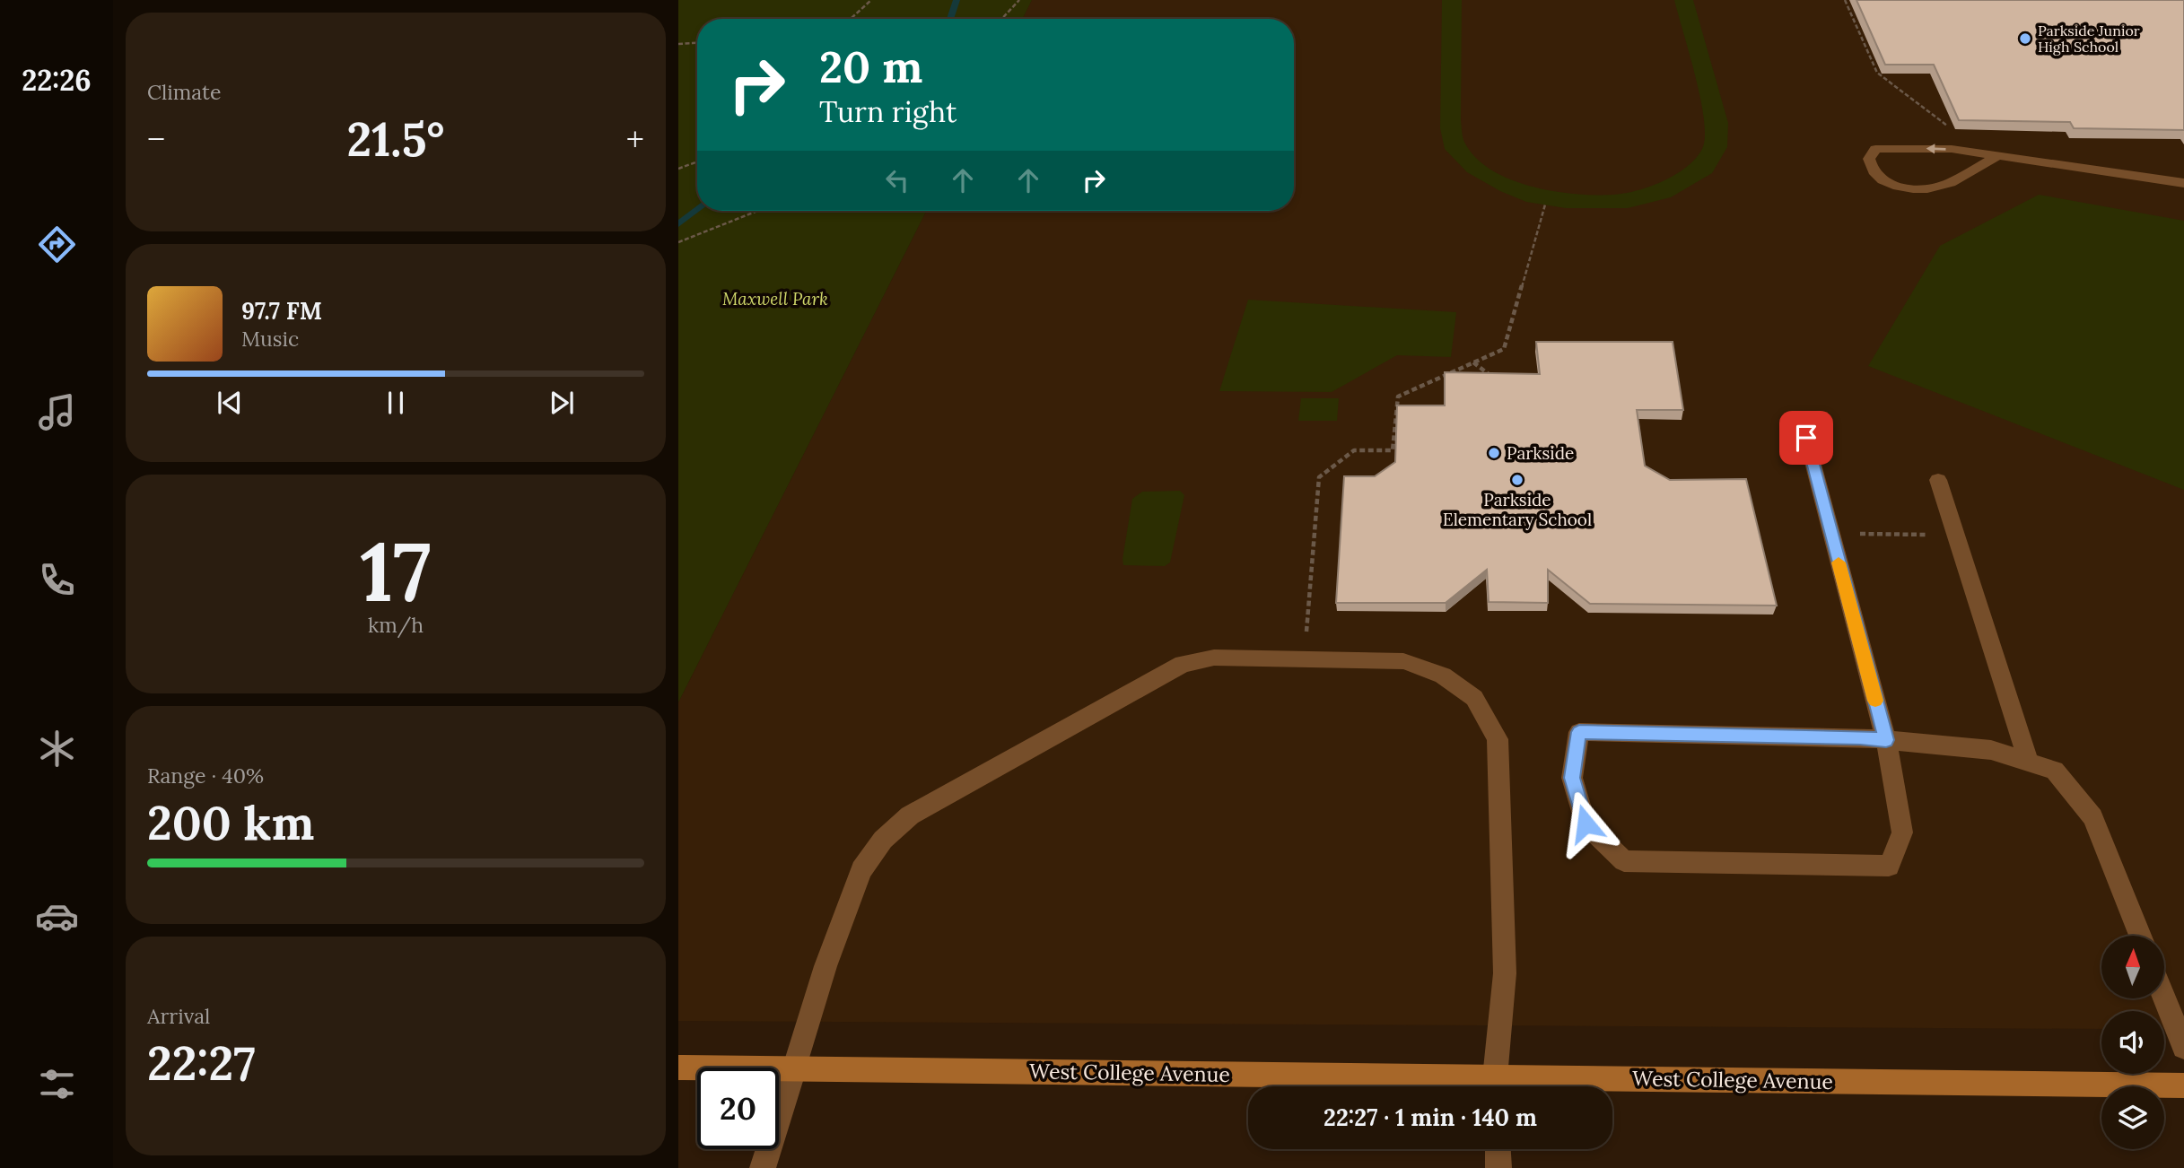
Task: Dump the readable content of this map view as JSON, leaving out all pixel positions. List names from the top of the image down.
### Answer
{
  "streets": {
    "main road": ["West College Avenue"]
  },
  "parks": ["Maxwell Park"],
  "places": ["Parkside Junior High School", "Parkside", "Parkside Elementary School"],
  "north": "top",
  "page": {
    "tabs": "22:26",
    "tile": [
      "Climate",
      ["17", "km/h"],
      ["Range · 40%", "200 km"],
      ["Arrival", "22:27"]
    ],
    "turn": ["20 m", "Turn right"],
    "heat": ["−", "21.5°", "+"],
    "song": ["97.7 FM", "Music"],
    "limit": "20",
    "trip": "22:27 · 1 min · 140 m"
  }
}
